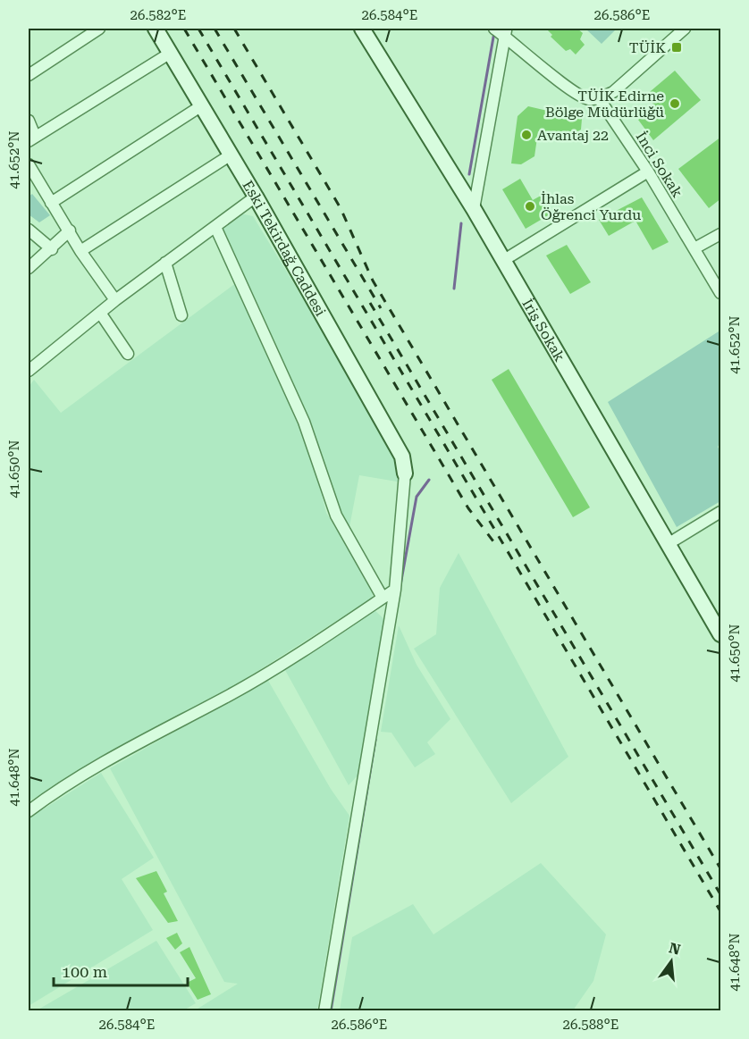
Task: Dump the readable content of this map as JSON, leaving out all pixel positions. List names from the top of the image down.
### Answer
{
  "streets": {
    "main road": ["Eski Tekirdağ Caddesi", "İriş Sokak"],
    "street": ["İnci Sokak"]
  },
  "places": {
    "transit": ["TÜİK"],
    "other": ["TÜİK Edirne Bölge Müdürlüğü", "Avantaj 22", "İhlas Öğrenci Yurdu"]
  },
  "scale_bar": "100 m",
  "north": "top",
  "coordinates": [
    "26.582°E",
    "26.584°E",
    "26.586°E",
    "41.652°N",
    "41.650°N",
    "41.648°N",
    "26.588°E"
  ]
}
